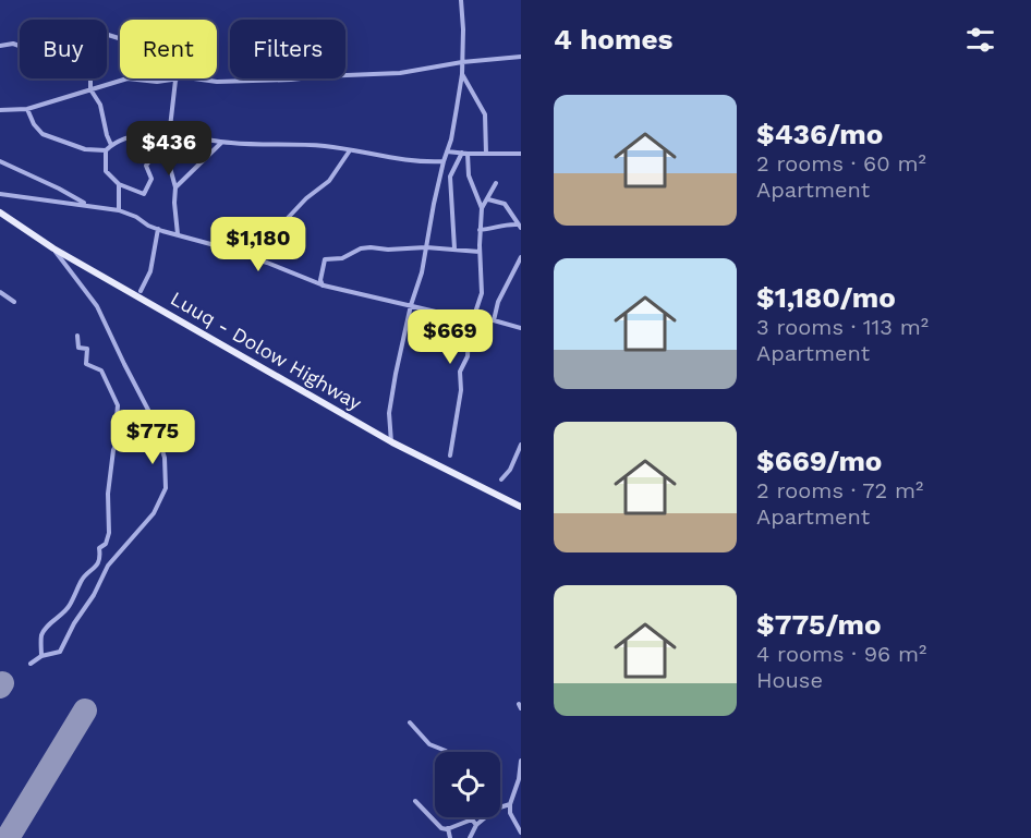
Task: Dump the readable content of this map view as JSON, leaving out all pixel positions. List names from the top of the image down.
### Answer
{
  "streets": {
    "main road": ["Luuq - Dolow Highway"]
  },
  "page": {
    "heading": "4 homes",
    "chip": ["Buy", "Rent", "Filters"],
    "list": [
      {
        "name": "$436/mo",
        "note": "2 rooms · 60 m² · Apartment"
      },
      {
        "name": "$1,180/mo",
        "note": "3 rooms · 113 m² · Apartment"
      },
      {
        "name": "$669/mo",
        "note": "2 rooms · 72 m² · Apartment"
      },
      {
        "name": "$775/mo",
        "note": "4 rooms · 96 m² · House"
      }
    ],
    "price": [
      "$436",
      "$1,180",
      "$669",
      "$775"
    ]
  }
}
